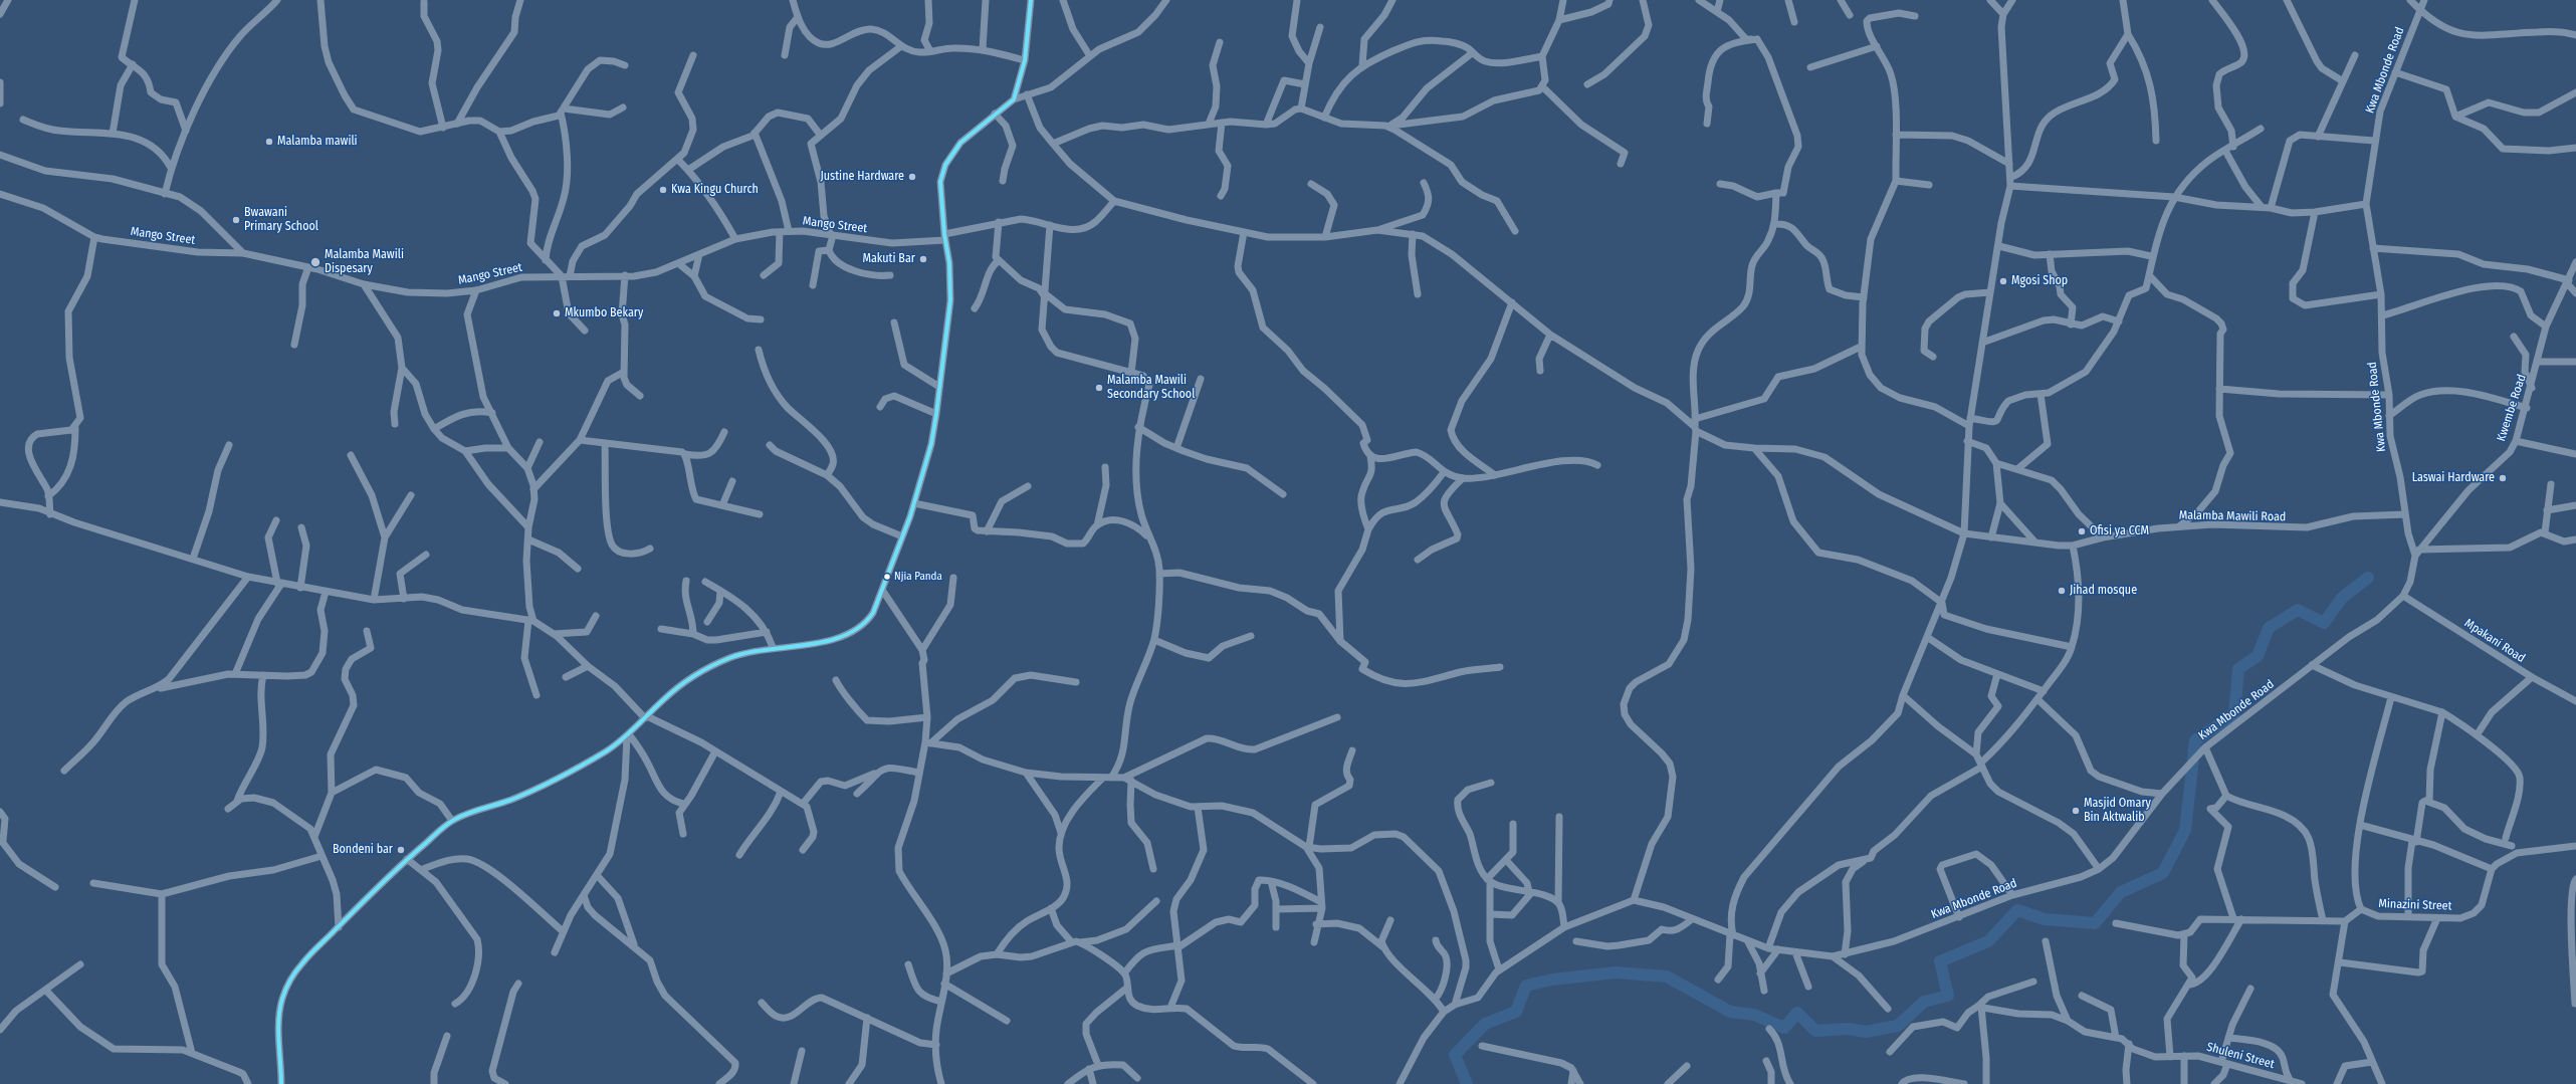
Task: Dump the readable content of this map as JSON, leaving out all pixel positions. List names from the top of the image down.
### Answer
{
  "streets": {
    "street": [
      "Kwa Mbonde Road",
      "Mango Street",
      "Kwembe Road",
      "Malamba Mawili Road",
      "Mpakani Road",
      "Minazini Street",
      "Shuleni Street"
    ]
  },
  "crossings": [
    ["Kwa Mbonde Road", "Kwembe Road"],
    ["Kwa Mbonde Road", "Malamba Mawili Road"],
    ["Kwa Mbonde Road", "Mpakani Road"]
  ],
  "places": [
    "Malamba mawili",
    "Justine Hardware",
    "Kwa Kingu Church",
    "Bwawani Primary School",
    "Makuti Bar",
    "Malamba Mawili Dispesary",
    "Mgosi Shop",
    "Mkumbo Bekary",
    "Malamba Mawili Secondary School",
    "Laswai Hardware",
    "Ofisi ya CCM",
    "Njia Panda",
    "Jihad mosque",
    "Masjid Omary Bin Aktwalib",
    "Bondeni bar"
  ]
}
